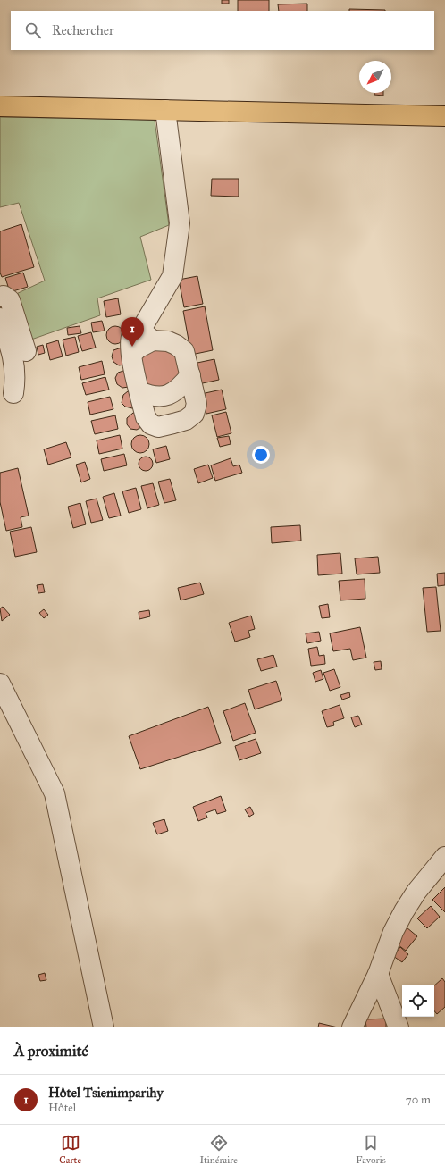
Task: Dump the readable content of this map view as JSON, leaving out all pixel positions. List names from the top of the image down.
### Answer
{
  "north": "bottom left",
  "page": {
    "search": "Rechercher",
    "pins": "1",
    "heading": "À proximité",
    "list": [
      {
        "mark": "1",
        "name": "Hôtel Tsienimparihy",
        "note": "Hôtel",
        "value": "70 m"
      }
    ],
    "nav": ["Carte", "Itinéraire", "Favoris"]
  }
}
